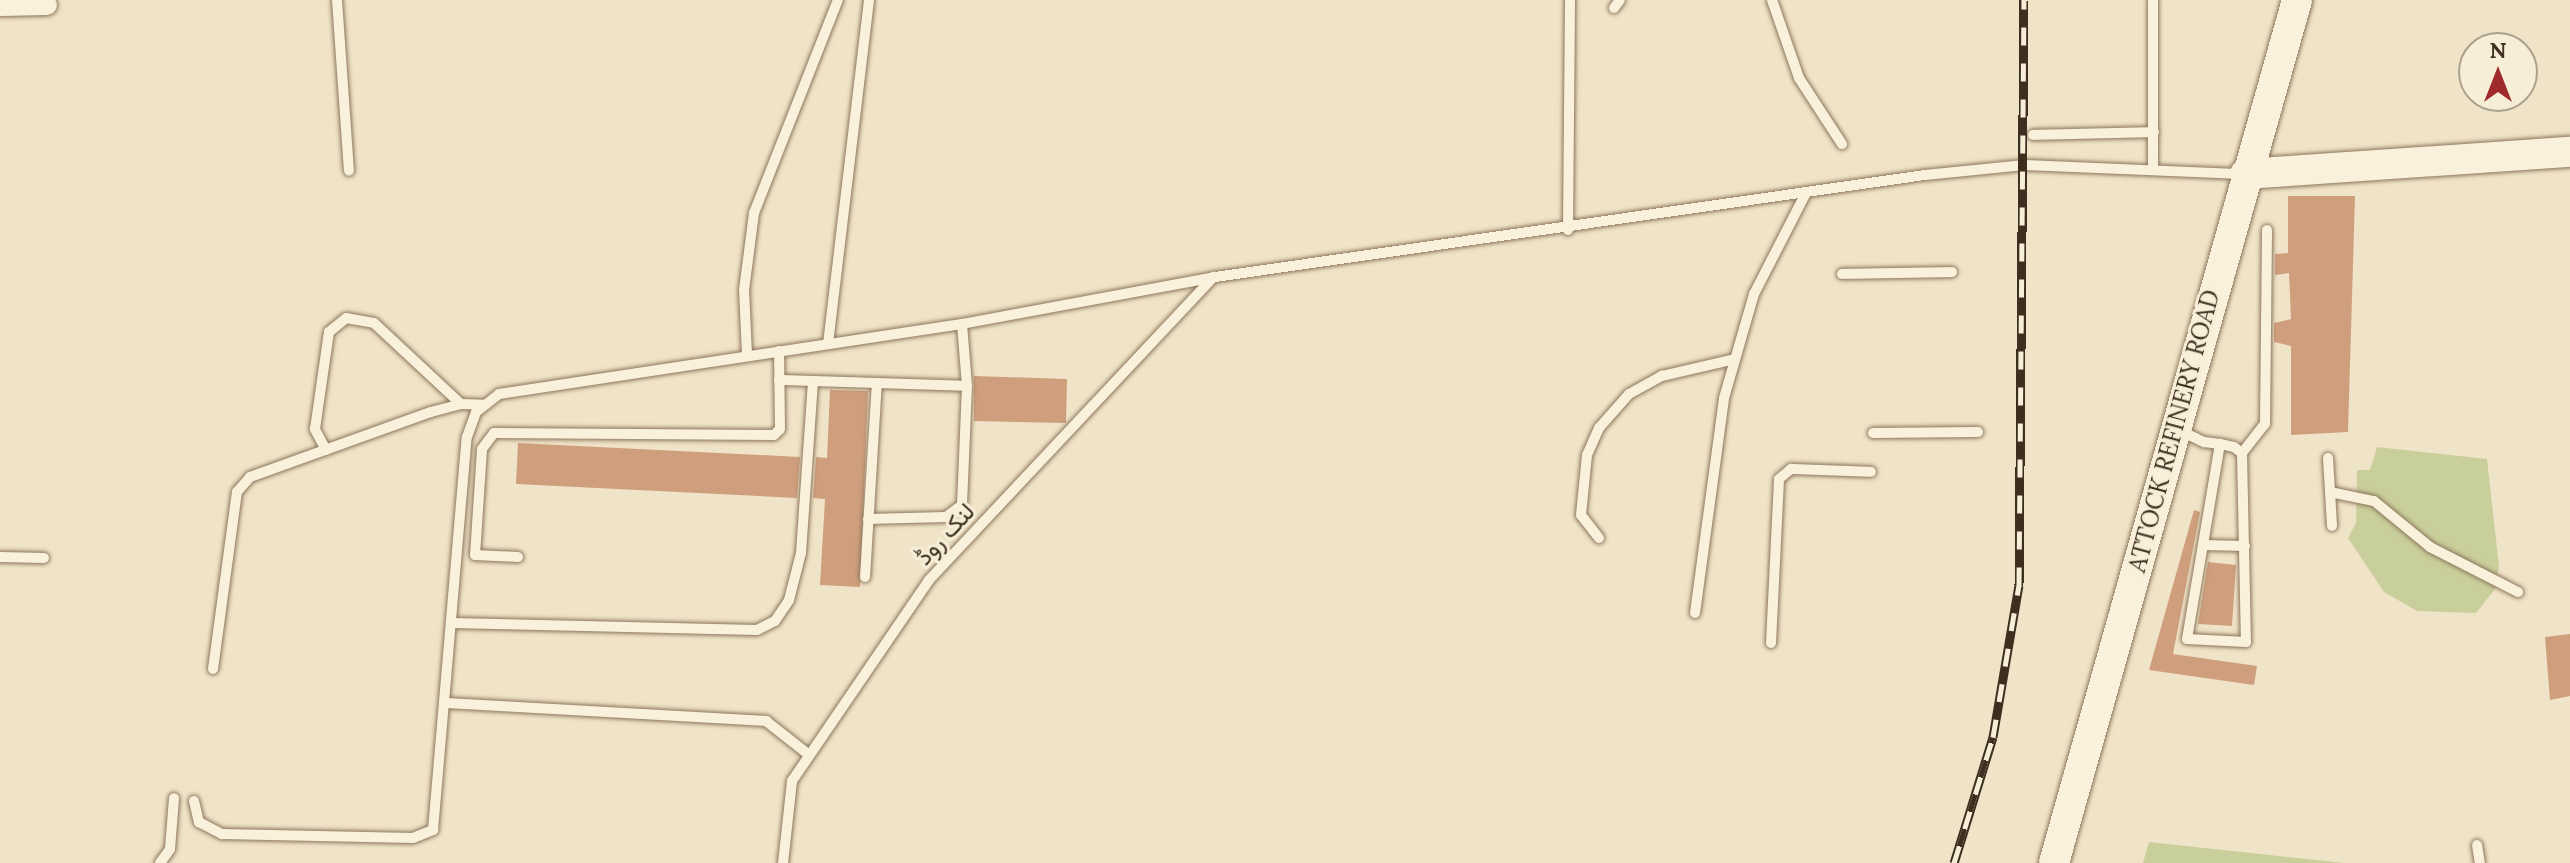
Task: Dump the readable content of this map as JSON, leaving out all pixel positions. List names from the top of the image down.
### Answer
{
  "streets": {
    "street": ["ATTOCK REFINERY ROAD"],
    "lane": ["لنک روڈ"]
  },
  "north": "top"
}
